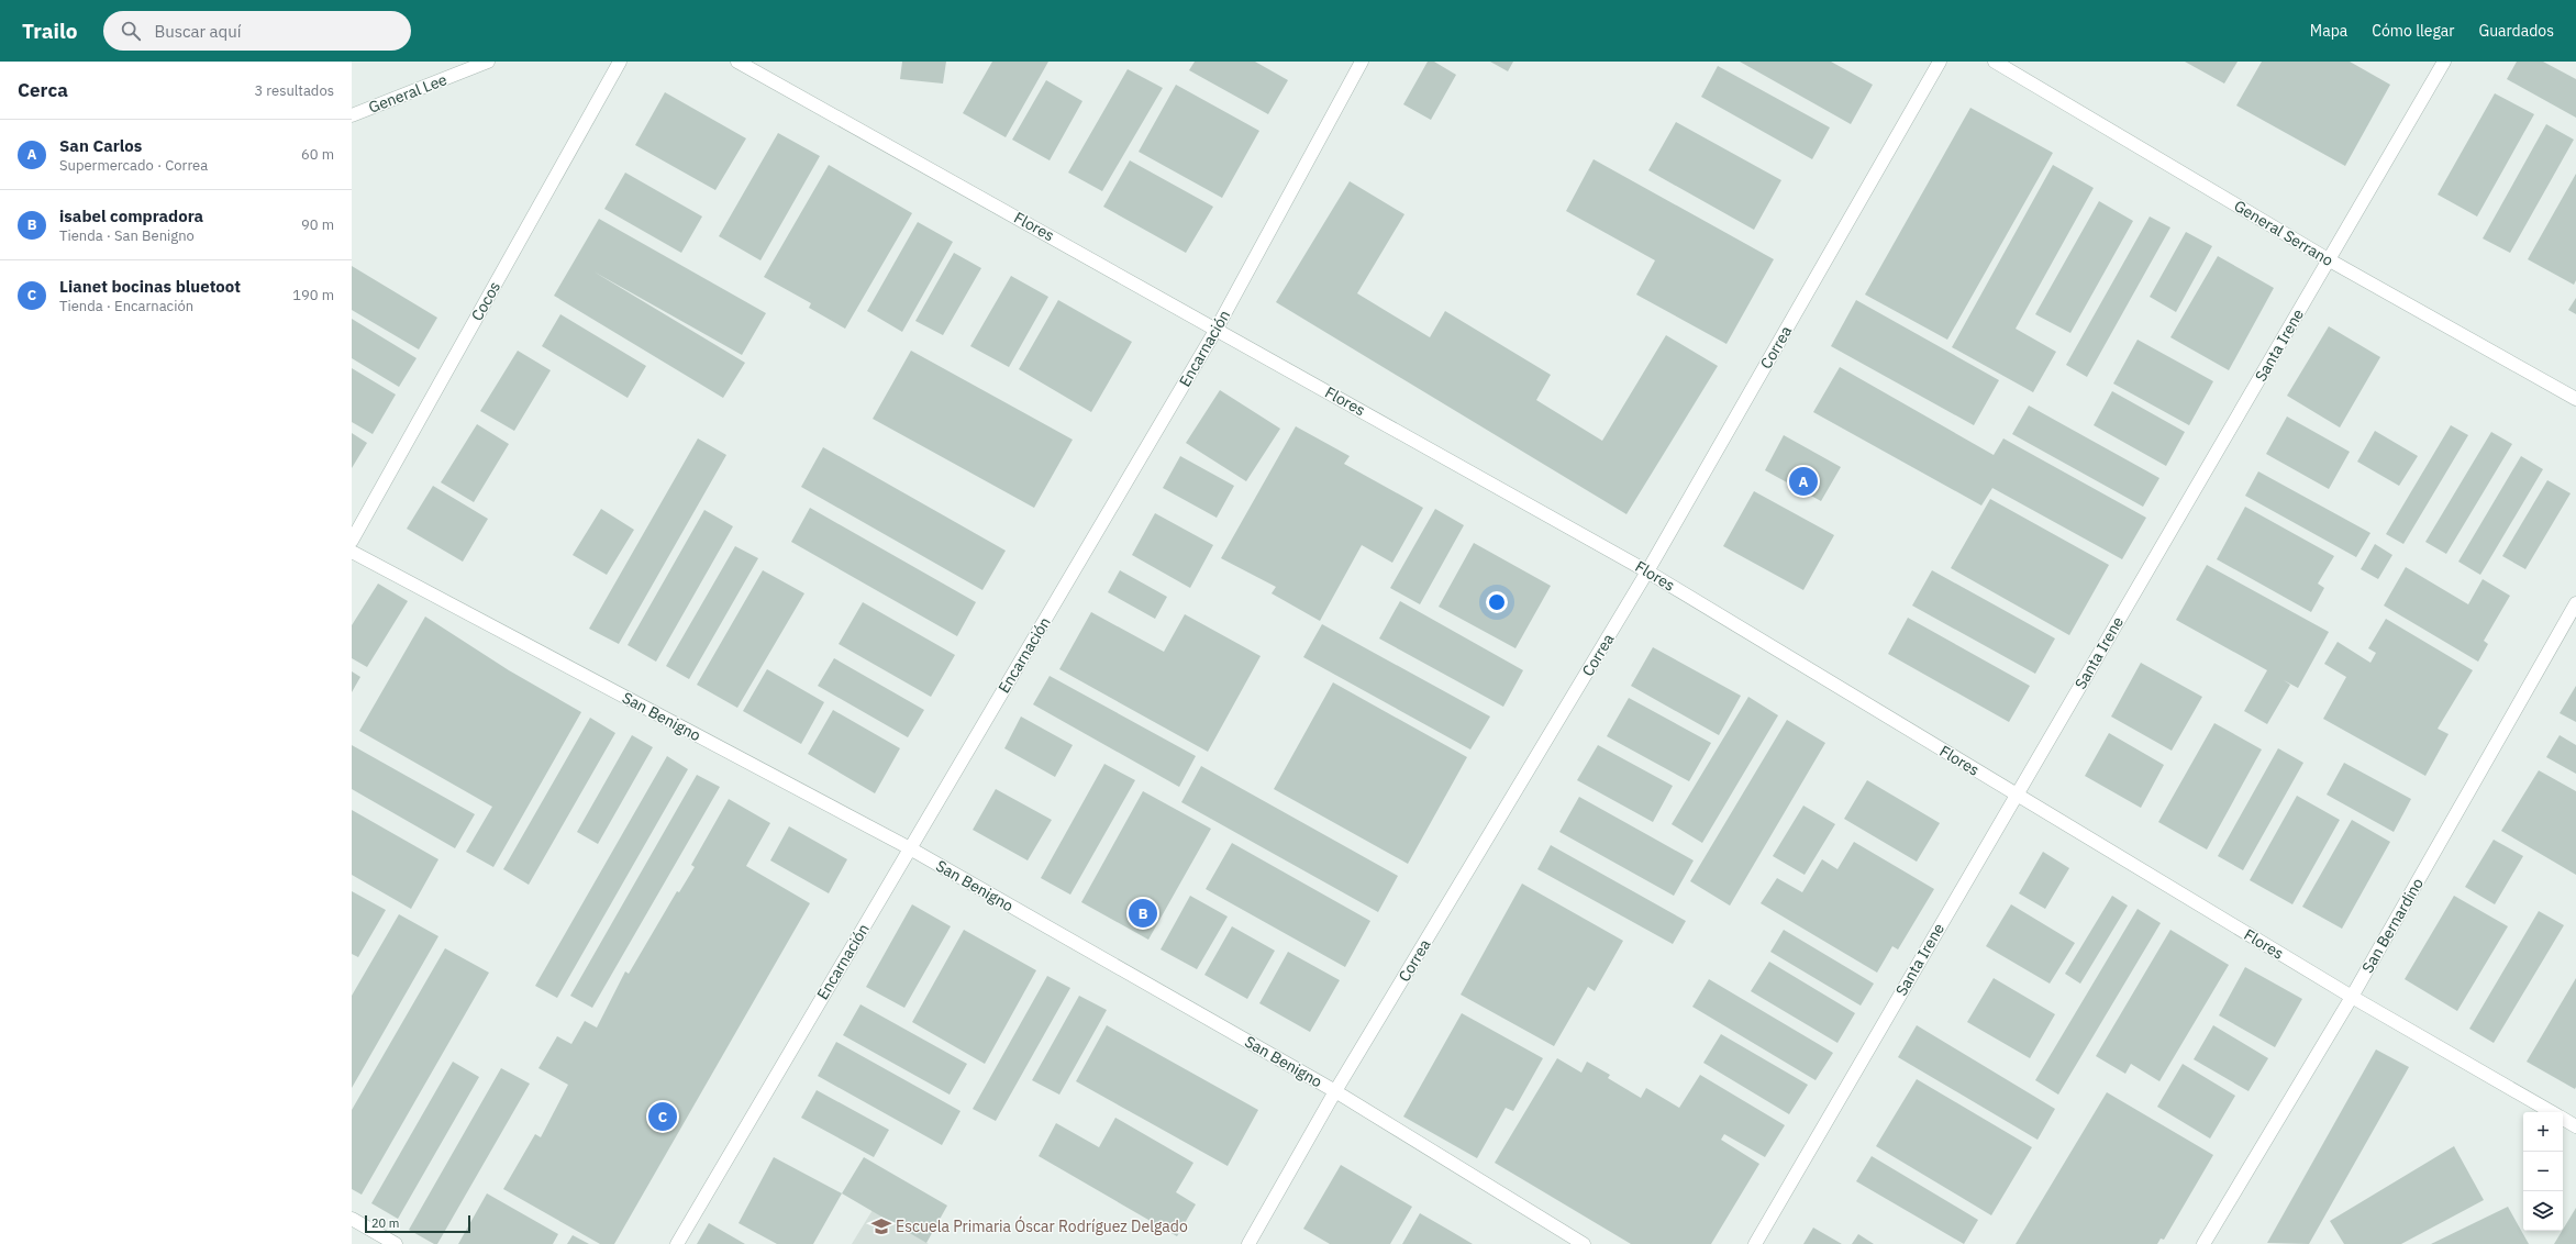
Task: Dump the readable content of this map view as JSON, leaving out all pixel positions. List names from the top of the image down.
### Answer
{
  "streets": {
    "street": [
      "General Lee",
      "Flores",
      "General Serrano",
      "Cocos",
      "Santa Irene",
      "Correa",
      "Encarnación",
      "San Benigno",
      "San Bernardino"
    ]
  },
  "crossings": [
    ["Flores", "Santa Irene"],
    ["Flores", "Correa"],
    ["Flores", "Encarnación"],
    ["Flores", "San Bernardino"],
    ["General Serrano", "Santa Irene"],
    ["Correa", "San Benigno"],
    ["Encarnación", "San Benigno"]
  ],
  "places": {
    "school or university": ["Escuela Primaria Óscar Rodríguez Delgado"]
  },
  "scale_bar": "20 m",
  "page": {
    "header": "Trailo",
    "search": "Buscar aquí",
    "nav": ["Mapa", "Cómo llegar", "Guardados"],
    "heading": ["Cerca", "3 resultados"],
    "list": [
      {
        "mark": "A",
        "name": "San Carlos",
        "note": "Supermercado · Correa",
        "value": "60 m"
      },
      {
        "mark": "B",
        "name": "isabel compradora",
        "note": "Tienda · San Benigno",
        "value": "90 m"
      },
      {
        "mark": "C",
        "name": "Lianet bocinas bluetoot",
        "note": "Tienda · Encarnación",
        "value": "190 m"
      }
    ],
    "pins": ["A", "B", "C"],
    "map_buttons": ["+", "−"],
    "scale": "20 m"
  }
}
